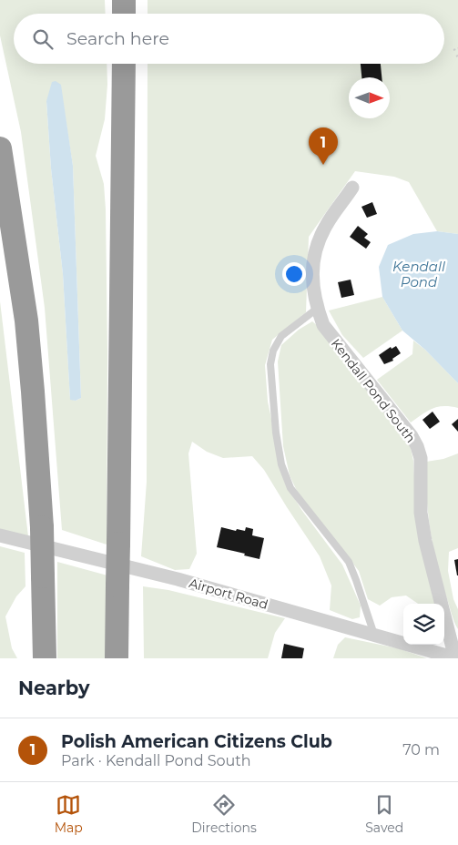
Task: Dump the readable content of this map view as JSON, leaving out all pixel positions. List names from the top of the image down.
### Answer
{
  "streets": {
    "street": ["Kendall Pond South", "Airport Road"]
  },
  "crossings": [
    ["Kendall Pond South", "Airport Road"]
  ],
  "water": ["Kendall Pond"],
  "north": "right",
  "page": {
    "search": "Search here",
    "pins": "1",
    "heading": "Nearby",
    "list": [
      {
        "mark": "1",
        "name": "Polish American Citizens Club",
        "note": "Park · Kendall Pond South",
        "value": "70 m"
      }
    ],
    "nav": ["Map", "Directions", "Saved"]
  }
}
